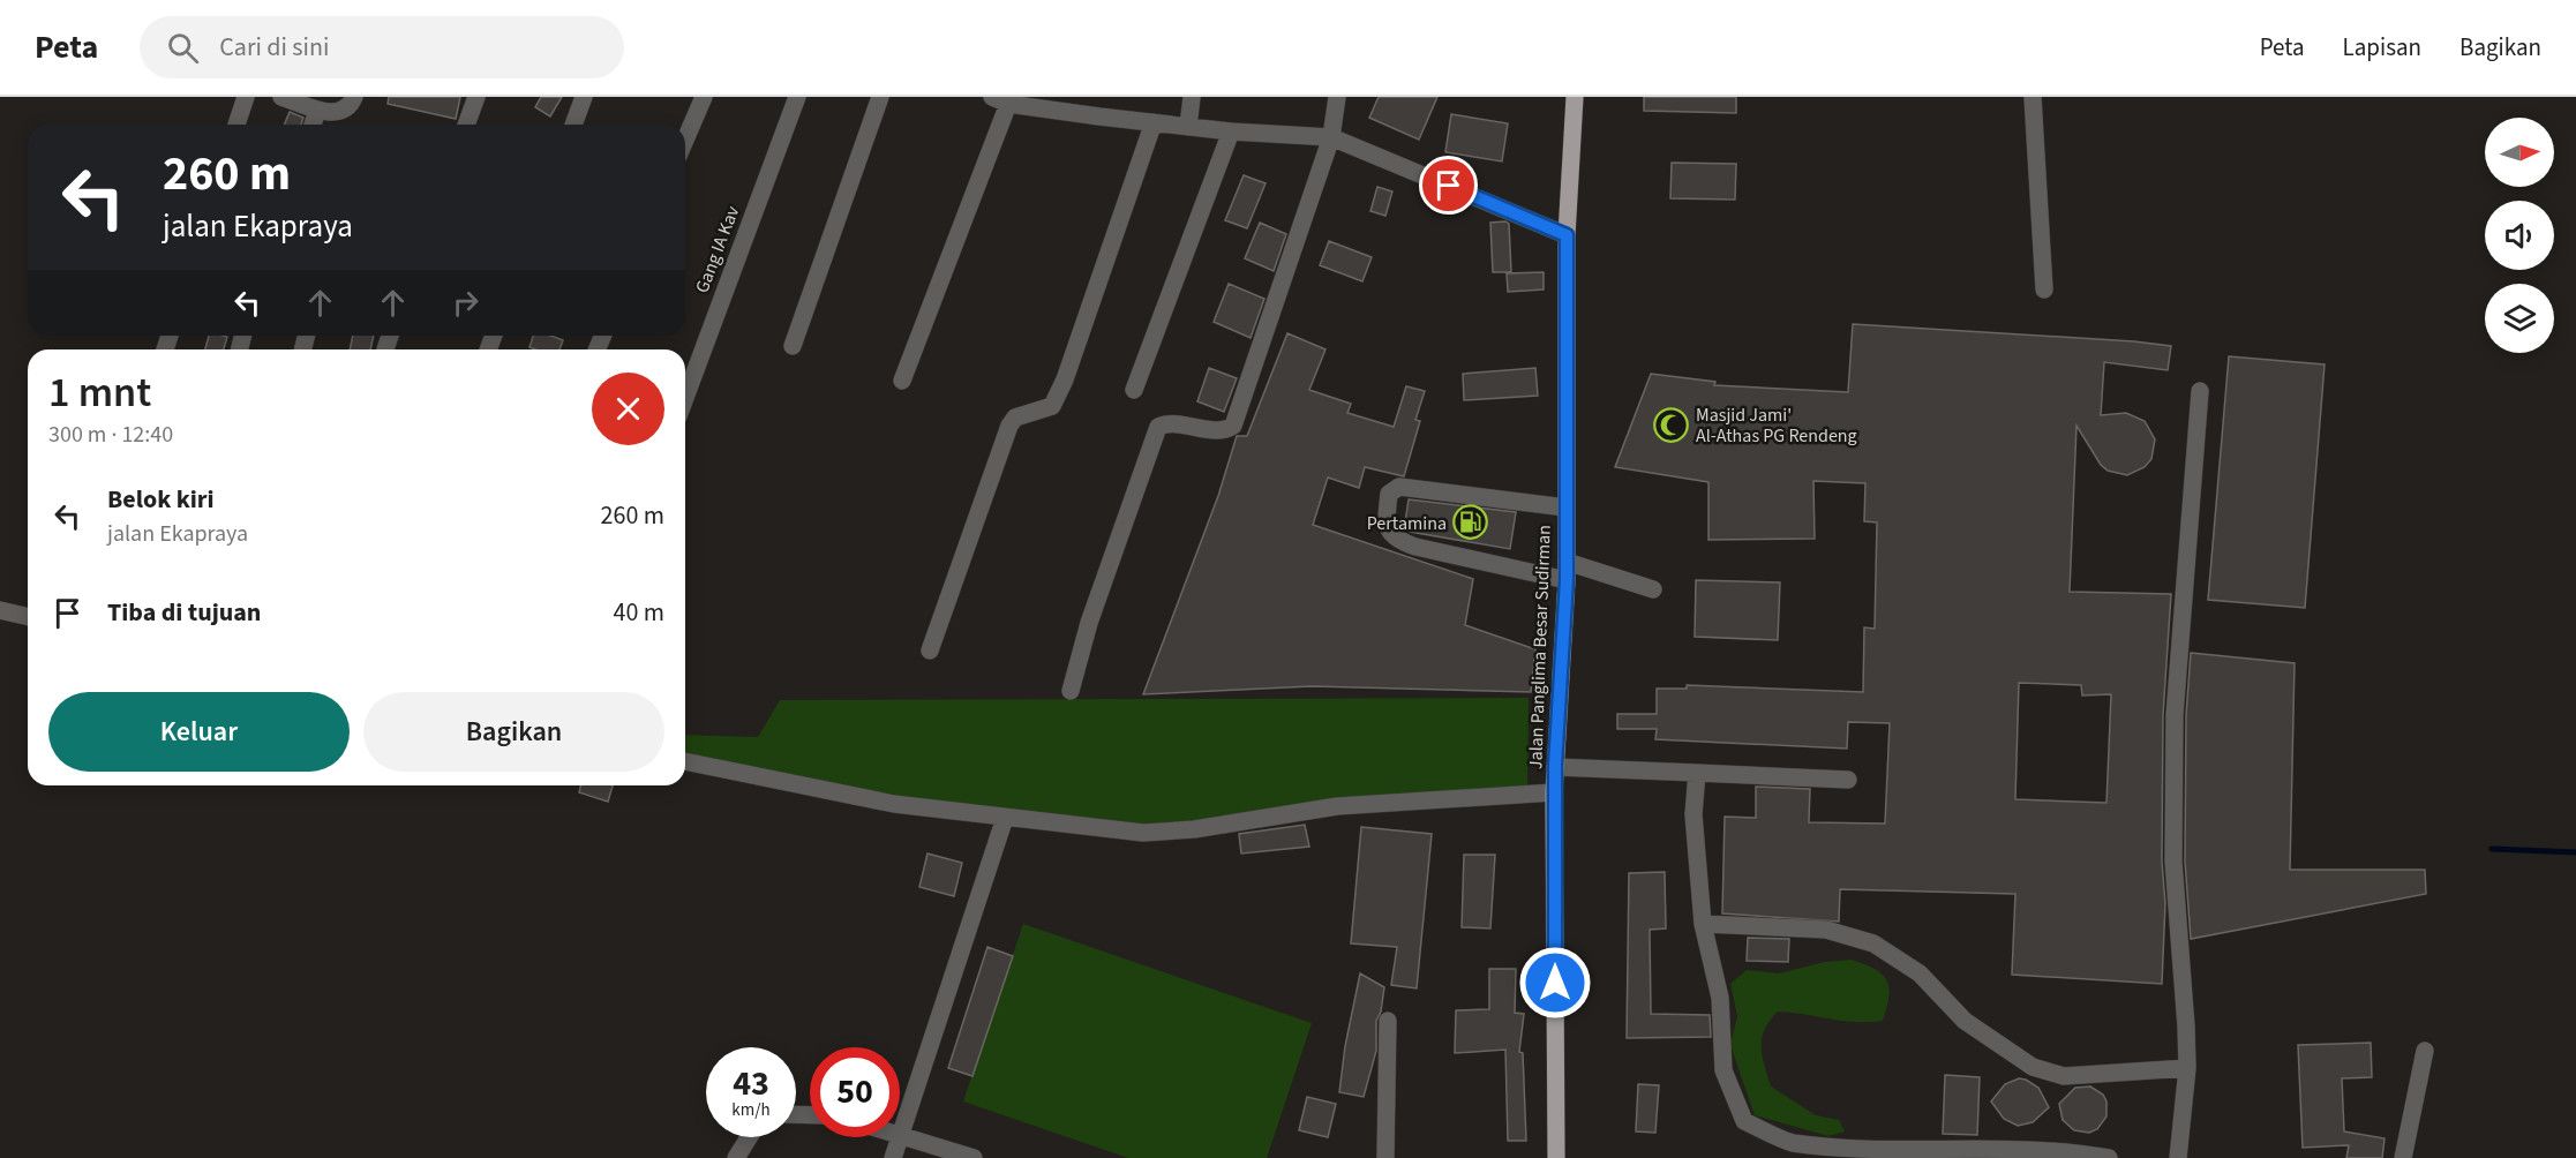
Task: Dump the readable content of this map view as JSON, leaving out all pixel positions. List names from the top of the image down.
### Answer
{
  "streets": {
    "main road": ["Jalan Panglima Besar Sudirman"],
    "street": ["Gang IA Kav"]
  },
  "places": {
    "mosque": ["Masjid Jami' Al-Athas PG Rendeng"],
    "fuel station": ["Pertamina"]
  },
  "north": "right",
  "page": {
    "header": "Peta",
    "search": "Cari di sini",
    "nav": ["Peta", "Lapisan", "Bagikan"],
    "turn": ["260 m", "jalan Ekapraya"],
    "heading": ["1 mnt", "300 m · 12:40"],
    "list": [
      {
        "name": "Belok kiri",
        "note": "jalan Ekapraya",
        "value": "260 m"
      },
      {
        "name": "Tiba di tujuan",
        "value": "40 m"
      }
    ],
    "buttons": ["Keluar", "Bagikan"],
    "speed": "43 km/h",
    "limit": "50"
  }
}
